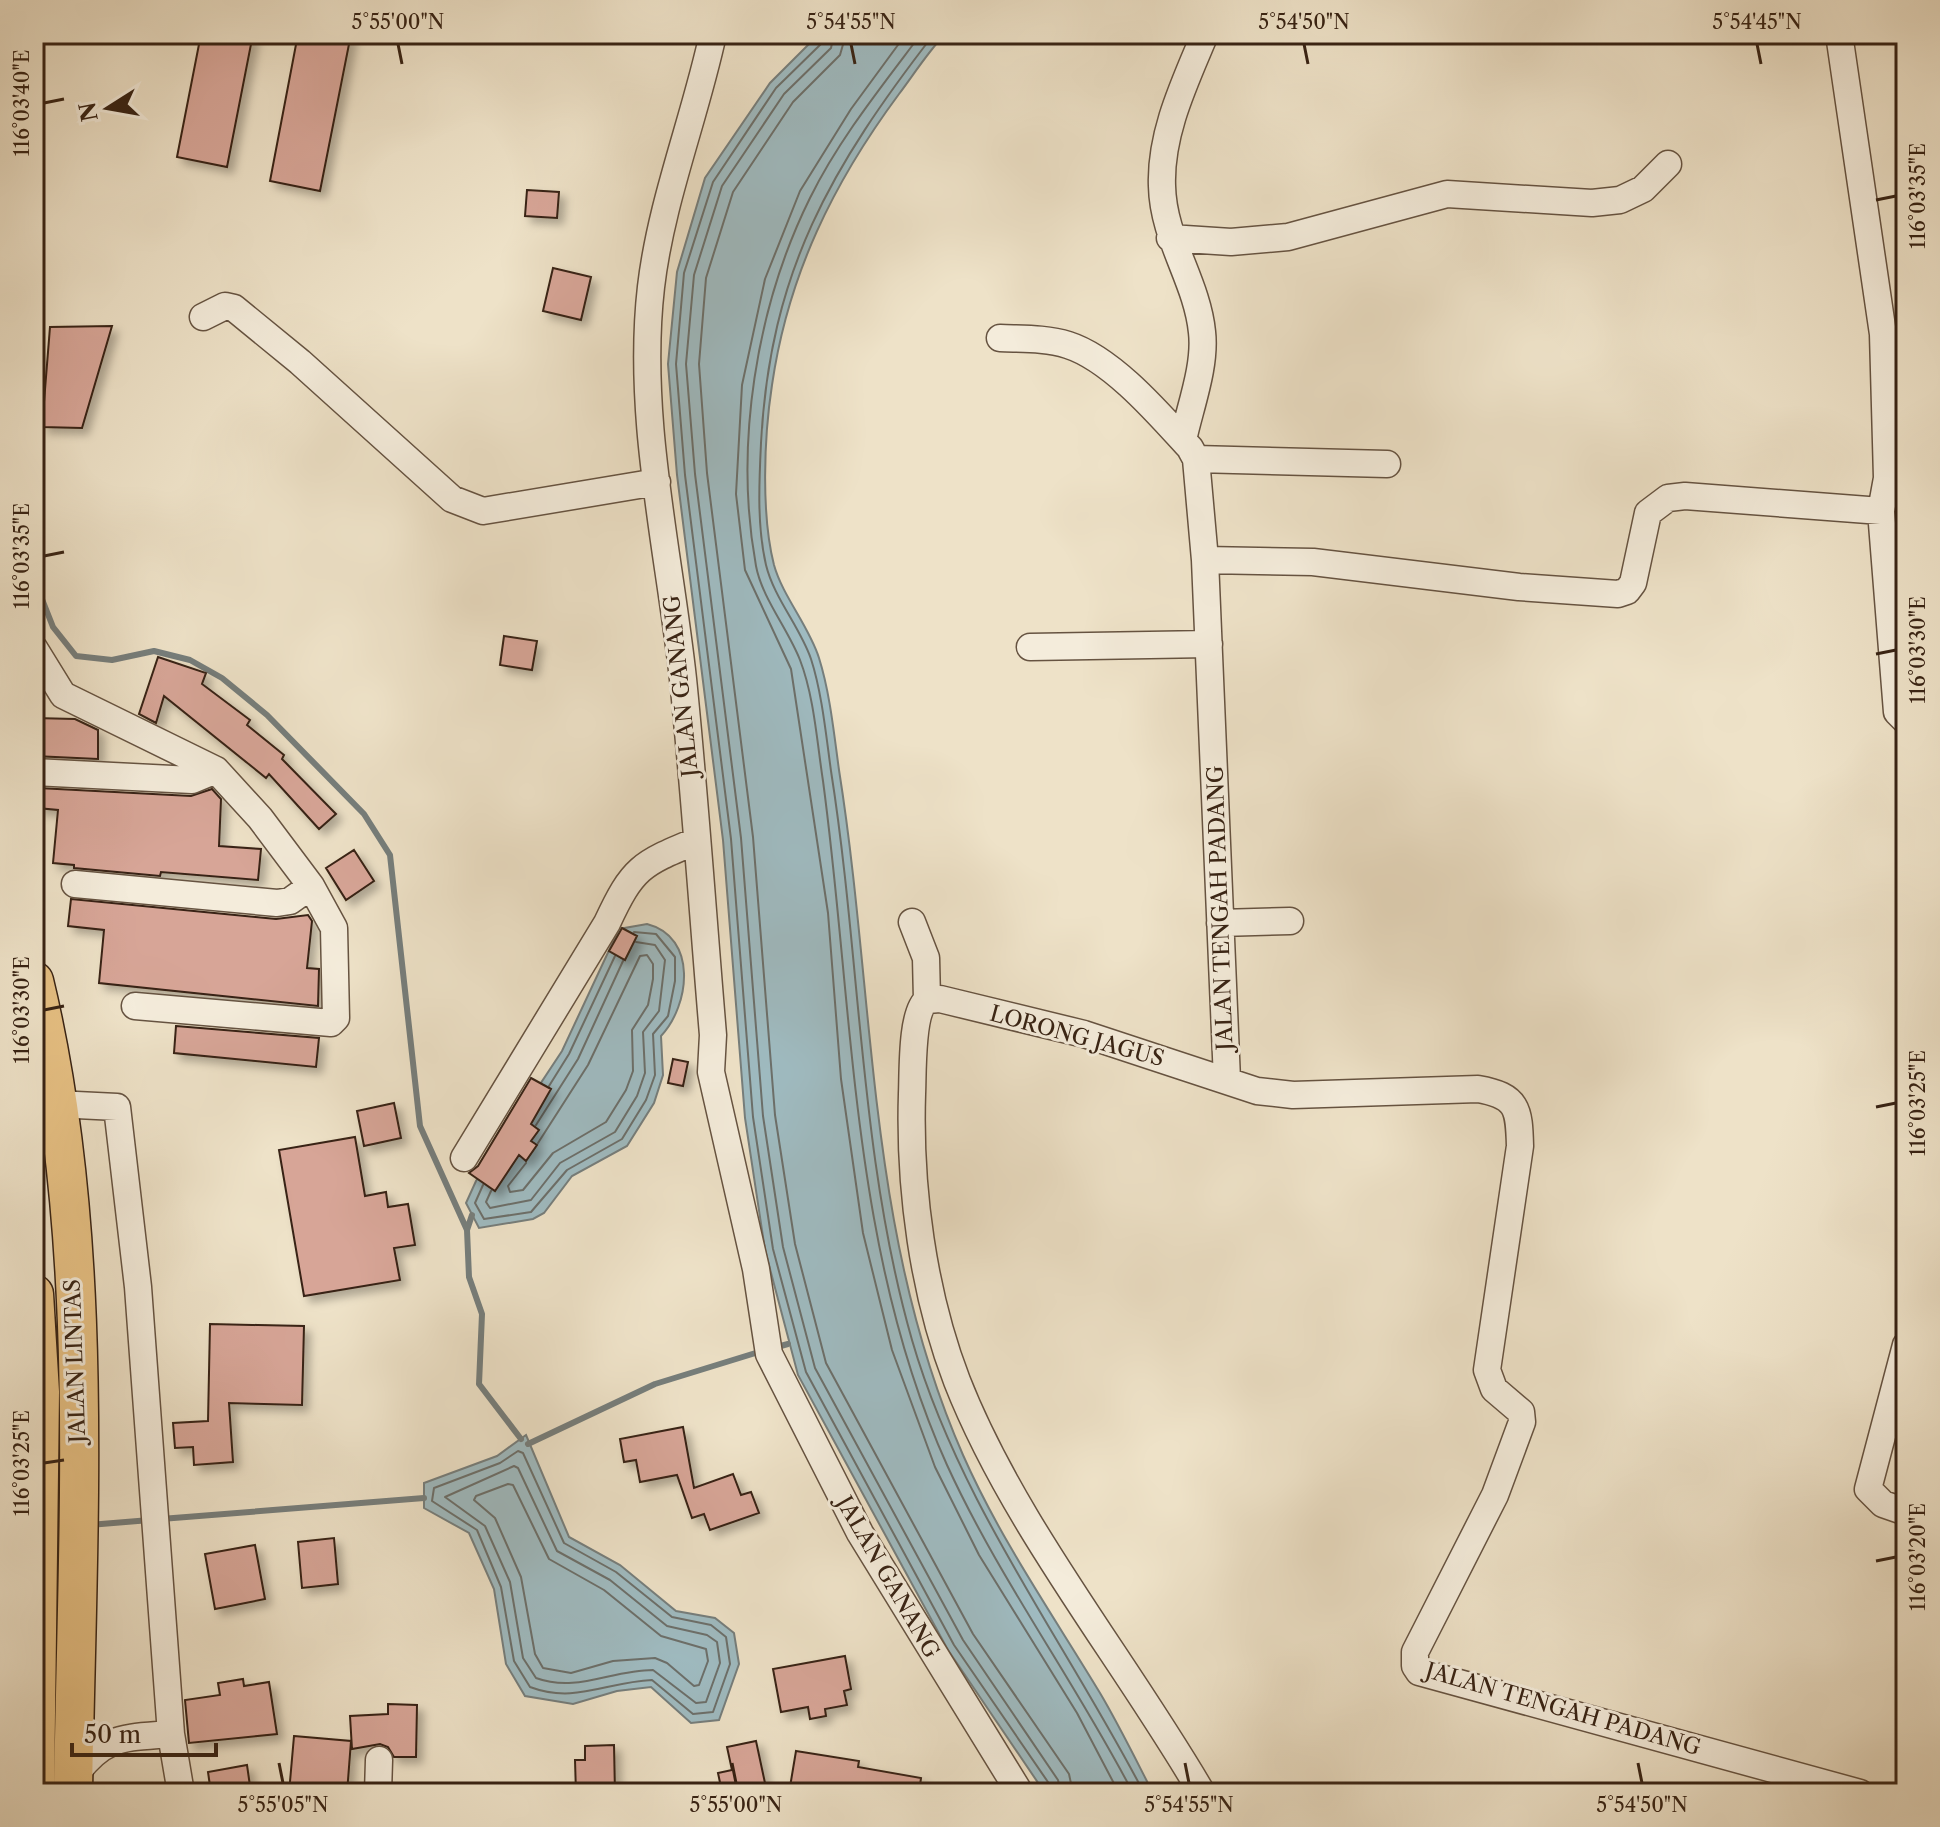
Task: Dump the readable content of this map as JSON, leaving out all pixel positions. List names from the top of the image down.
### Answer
{
  "streets": {
    "highway": ["JALAN LINTAS"],
    "street": ["JALAN GANANG", "JALAN TENGAH PADANG", "LORONG JAGUS"]
  },
  "crossings": [
    ["JALAN TENGAH PADANG", "LORONG JAGUS"]
  ],
  "scale_bar": "50 m",
  "north": "left",
  "coordinates": [
    "5°55'00\"N",
    "5°54'55\"N",
    "5°54'50\"N",
    "5°54'45\"N",
    "116°03'40\"E",
    "116°03'35\"E",
    "116°03'30\"E",
    "116°03'25\"E",
    "116°03'20\"E",
    "5°55'05\"N"
  ]
}
